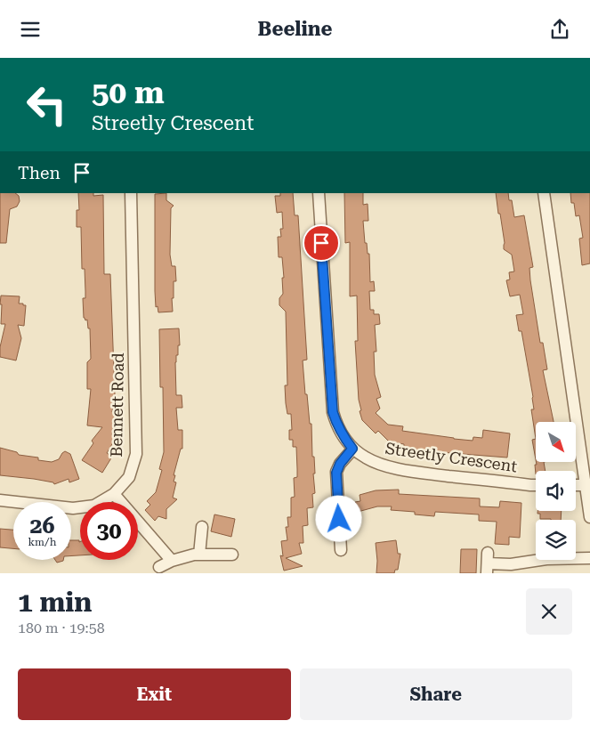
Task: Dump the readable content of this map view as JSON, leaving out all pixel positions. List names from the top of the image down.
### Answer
{
  "streets": {
    "street": ["Bennett Road", "Streetly Crescent"]
  },
  "north": "bottom right",
  "page": {
    "header": "Beeline",
    "turn": ["50 m", "Streetly Crescent"],
    "then": "Then",
    "speed": "26 km/h",
    "limit": "30",
    "heading": ["1 min", "180 m · 19:58"],
    "buttons": ["Exit", "Share"]
  }
}
